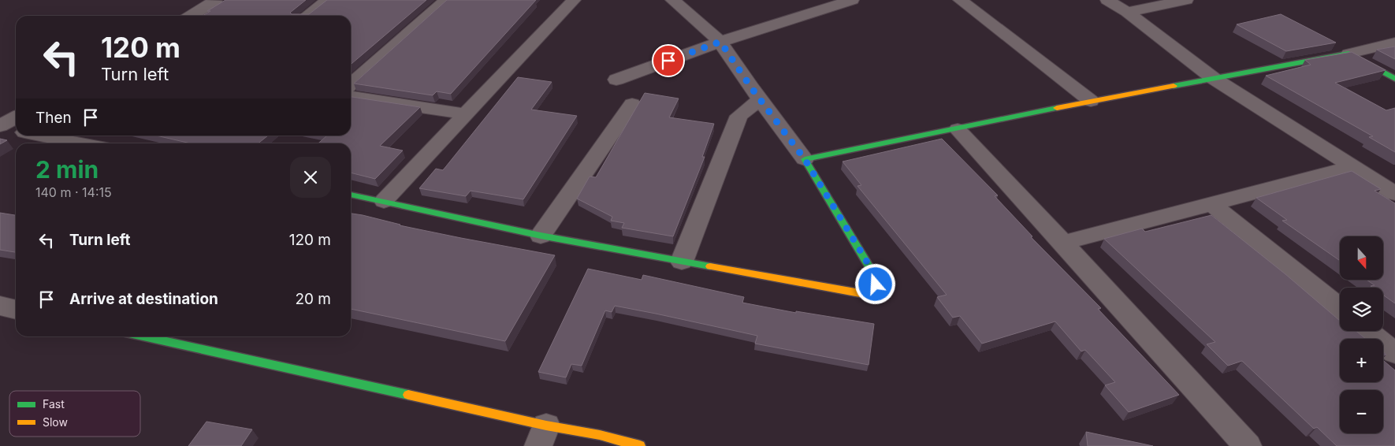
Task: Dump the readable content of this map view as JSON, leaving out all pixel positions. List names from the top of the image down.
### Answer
{
  "legend": ["Fast", "Slow"],
  "north": "bottom",
  "page": {
    "turn": ["120 m", "Turn left"],
    "then": "Then",
    "heading": ["2 min", "140 m · 14:15"],
    "list": [
      {
        "name": "Turn left",
        "value": "120 m"
      },
      {
        "name": "Arrive at destination",
        "value": "20 m"
      }
    ],
    "map_buttons": ["+", "−"]
  }
}
